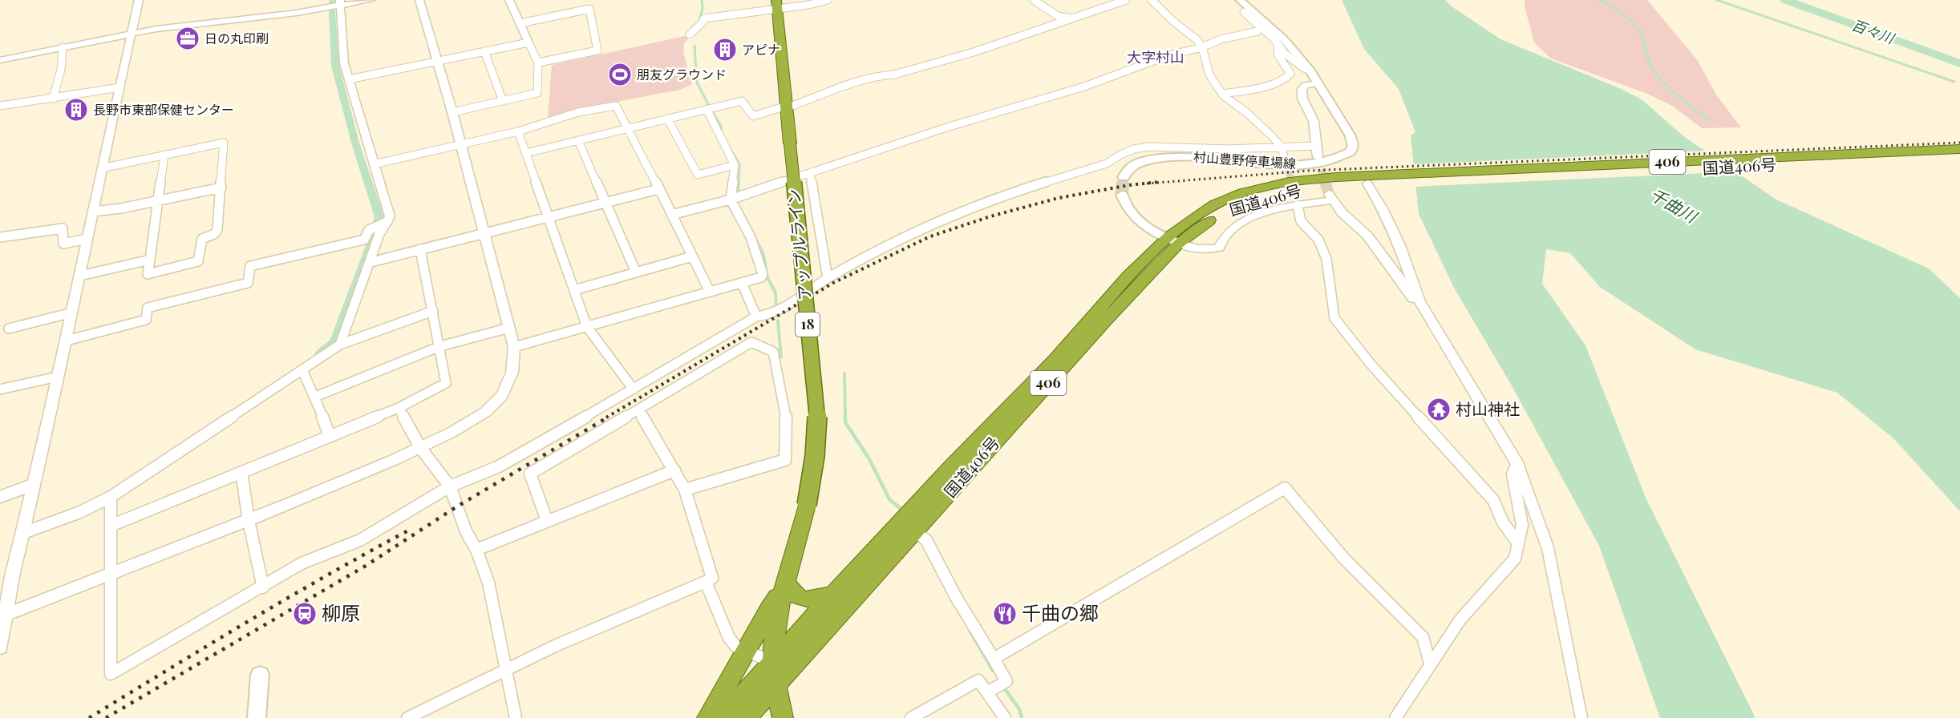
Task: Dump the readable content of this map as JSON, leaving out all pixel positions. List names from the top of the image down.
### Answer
{
  "streets": {
    "highway": [
      "406",
      "国道406号",
      "アップルライン",
      "18"
    ],
    "main road": ["村山豊野停車場線"]
  },
  "crossings": [
    ["国道406号", "アップルライン"],
    ["国道406号", "18"],
    ["アップルライン", "18"]
  ],
  "districts": ["大字村山"],
  "water": ["百々川", "千曲川"],
  "places": {
    "office": ["日の丸印刷"],
    "building": ["アピナ", "長野市東部保健センター"],
    "sports": ["朋友グラウンド"],
    "temple": ["村山神社"],
    "station": ["柳原"],
    "restaurant": ["千曲の郷"]
  }
}
